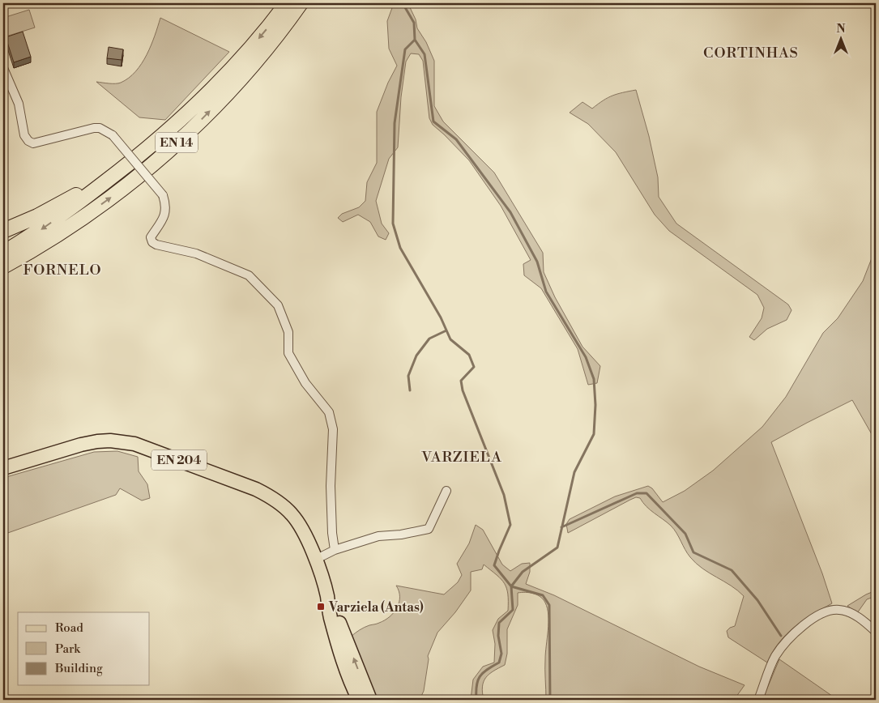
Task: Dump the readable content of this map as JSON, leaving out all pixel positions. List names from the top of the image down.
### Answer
{
  "streets": {
    "highway": ["EN 14"],
    "main road": ["EN 204"]
  },
  "districts": ["CORTINHAS", "FORNELO", "VARZIELA"],
  "places": {
    "transit": ["Varziela (Antas)"]
  },
  "legend": ["Road", "Park", "Building"],
  "north": "top"
}
